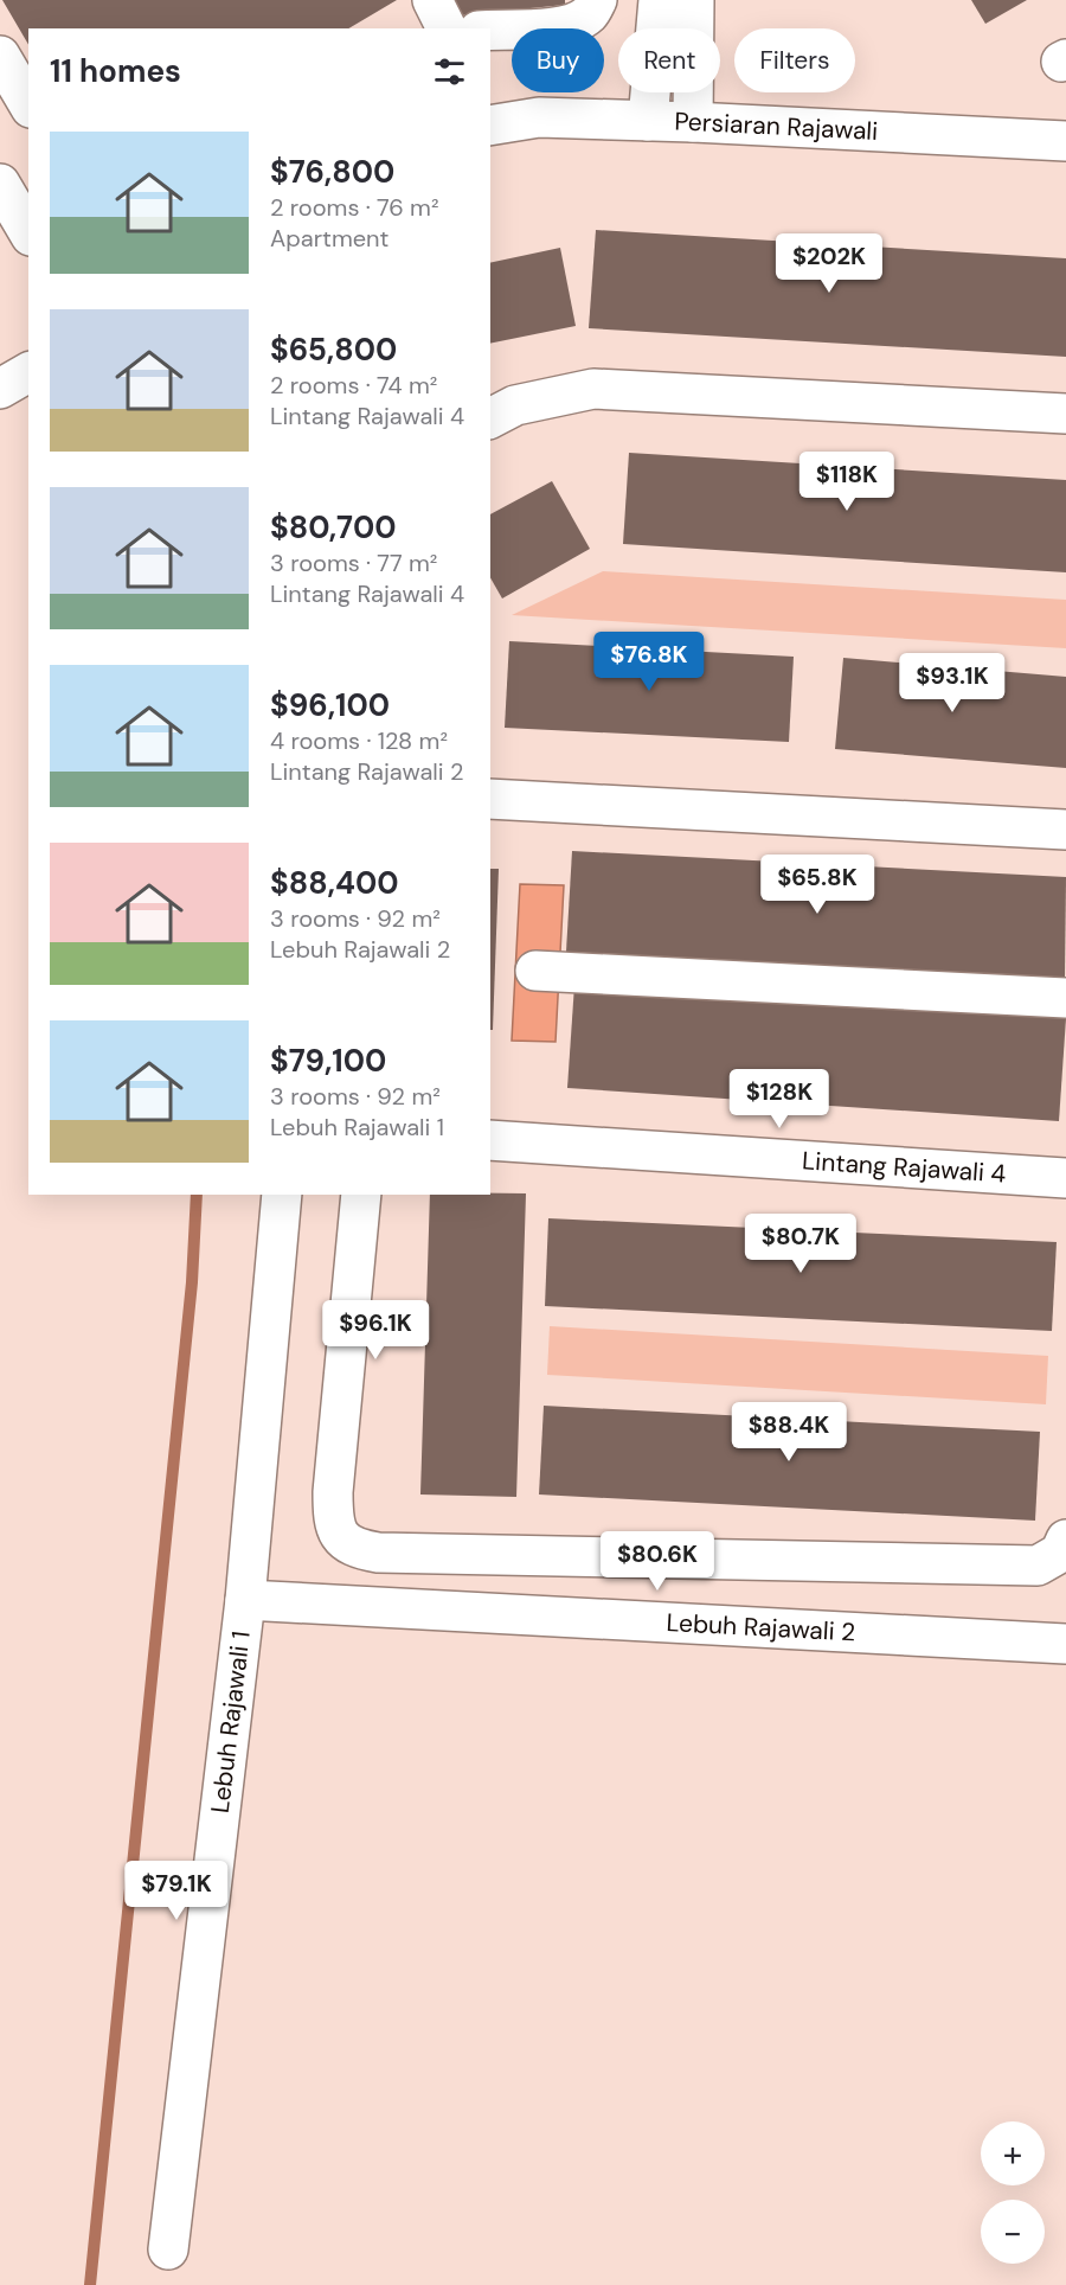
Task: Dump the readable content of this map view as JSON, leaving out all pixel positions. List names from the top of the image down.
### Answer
{
  "streets": {
    "street": [
      "Persiaran Rajawali",
      "Lintang Rajawali 4",
      "Lebuh Rajawali 2",
      "Lebuh Rajawali 1"
    ]
  },
  "crossings": [
    ["Lebuh Rajawali 2", "Lebuh Rajawali 1"]
  ],
  "page": {
    "chip": ["Buy", "Rent", "Filters"],
    "heading": "11 homes",
    "list": [
      {
        "name": "$76,800",
        "note": "2 rooms · 76 m² · Apartment"
      },
      {
        "name": "$65,800",
        "note": "2 rooms · 74 m² · Lintang Rajawali 4"
      },
      {
        "name": "$80,700",
        "note": "3 rooms · 77 m² · Lintang Rajawali 4"
      },
      {
        "name": "$96,100",
        "note": "4 rooms · 128 m² · Lintang Rajawali 2"
      },
      {
        "name": "$88,400",
        "note": "3 rooms · 92 m² · Lebuh Rajawali 2"
      },
      {
        "name": "$79,100",
        "note": "3 rooms · 92 m² · Lebuh Rajawali 1"
      }
    ],
    "price": [
      "$202K",
      "$118K",
      "$76.8K",
      "$93.1K",
      "$65.8K",
      "$128K",
      "$80.7K",
      "$96.1K",
      "$88.4K",
      "$80.6K",
      "$79.1K"
    ],
    "map_buttons": ["+", "−"]
  }
}
